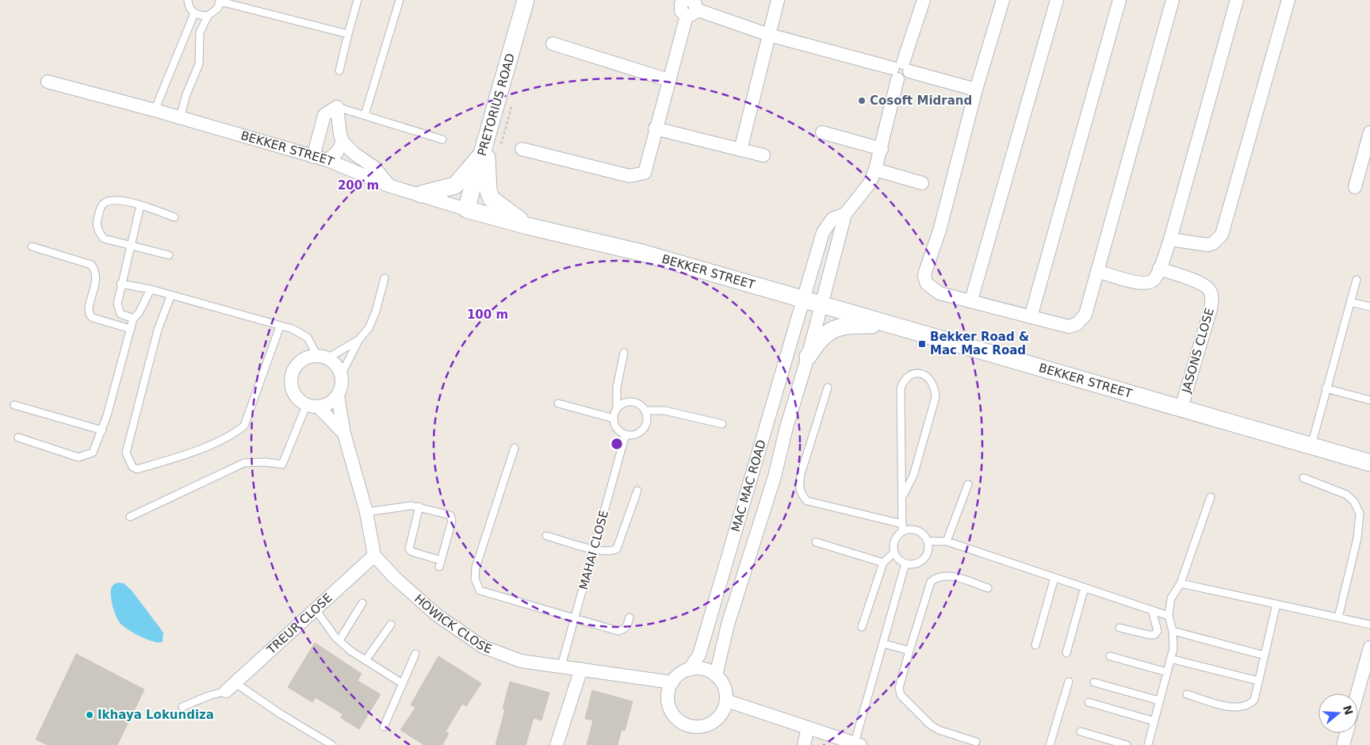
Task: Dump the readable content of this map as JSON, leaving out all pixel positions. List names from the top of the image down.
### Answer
{
  "streets": {
    "street": [
      "PRETORIUS ROAD",
      "BEKKER STREET",
      "JASONS CLOSE",
      "MAC MAC ROAD",
      "HOWICK CLOSE",
      "TREUR CLOSE"
    ],
    "lane": ["MAHAI CLOSE"]
  },
  "crossings": [
    ["PRETORIUS ROAD", "BEKKER STREET"],
    ["BEKKER STREET", "JASONS CLOSE"],
    ["BEKKER STREET", "MAC MAC ROAD"],
    ["MAC MAC ROAD", "HOWICK CLOSE"],
    ["MAHAI CLOSE", "HOWICK CLOSE"],
    ["HOWICK CLOSE", "TREUR CLOSE"]
  ],
  "places": {
    "other": ["Cosoft Midrand", "Ikhaya Lokundiza"],
    "transit": ["Bekker Road & Mac Mac Road"]
  },
  "north": "right",
  "rings": ["200 m", "100 m"]
}
